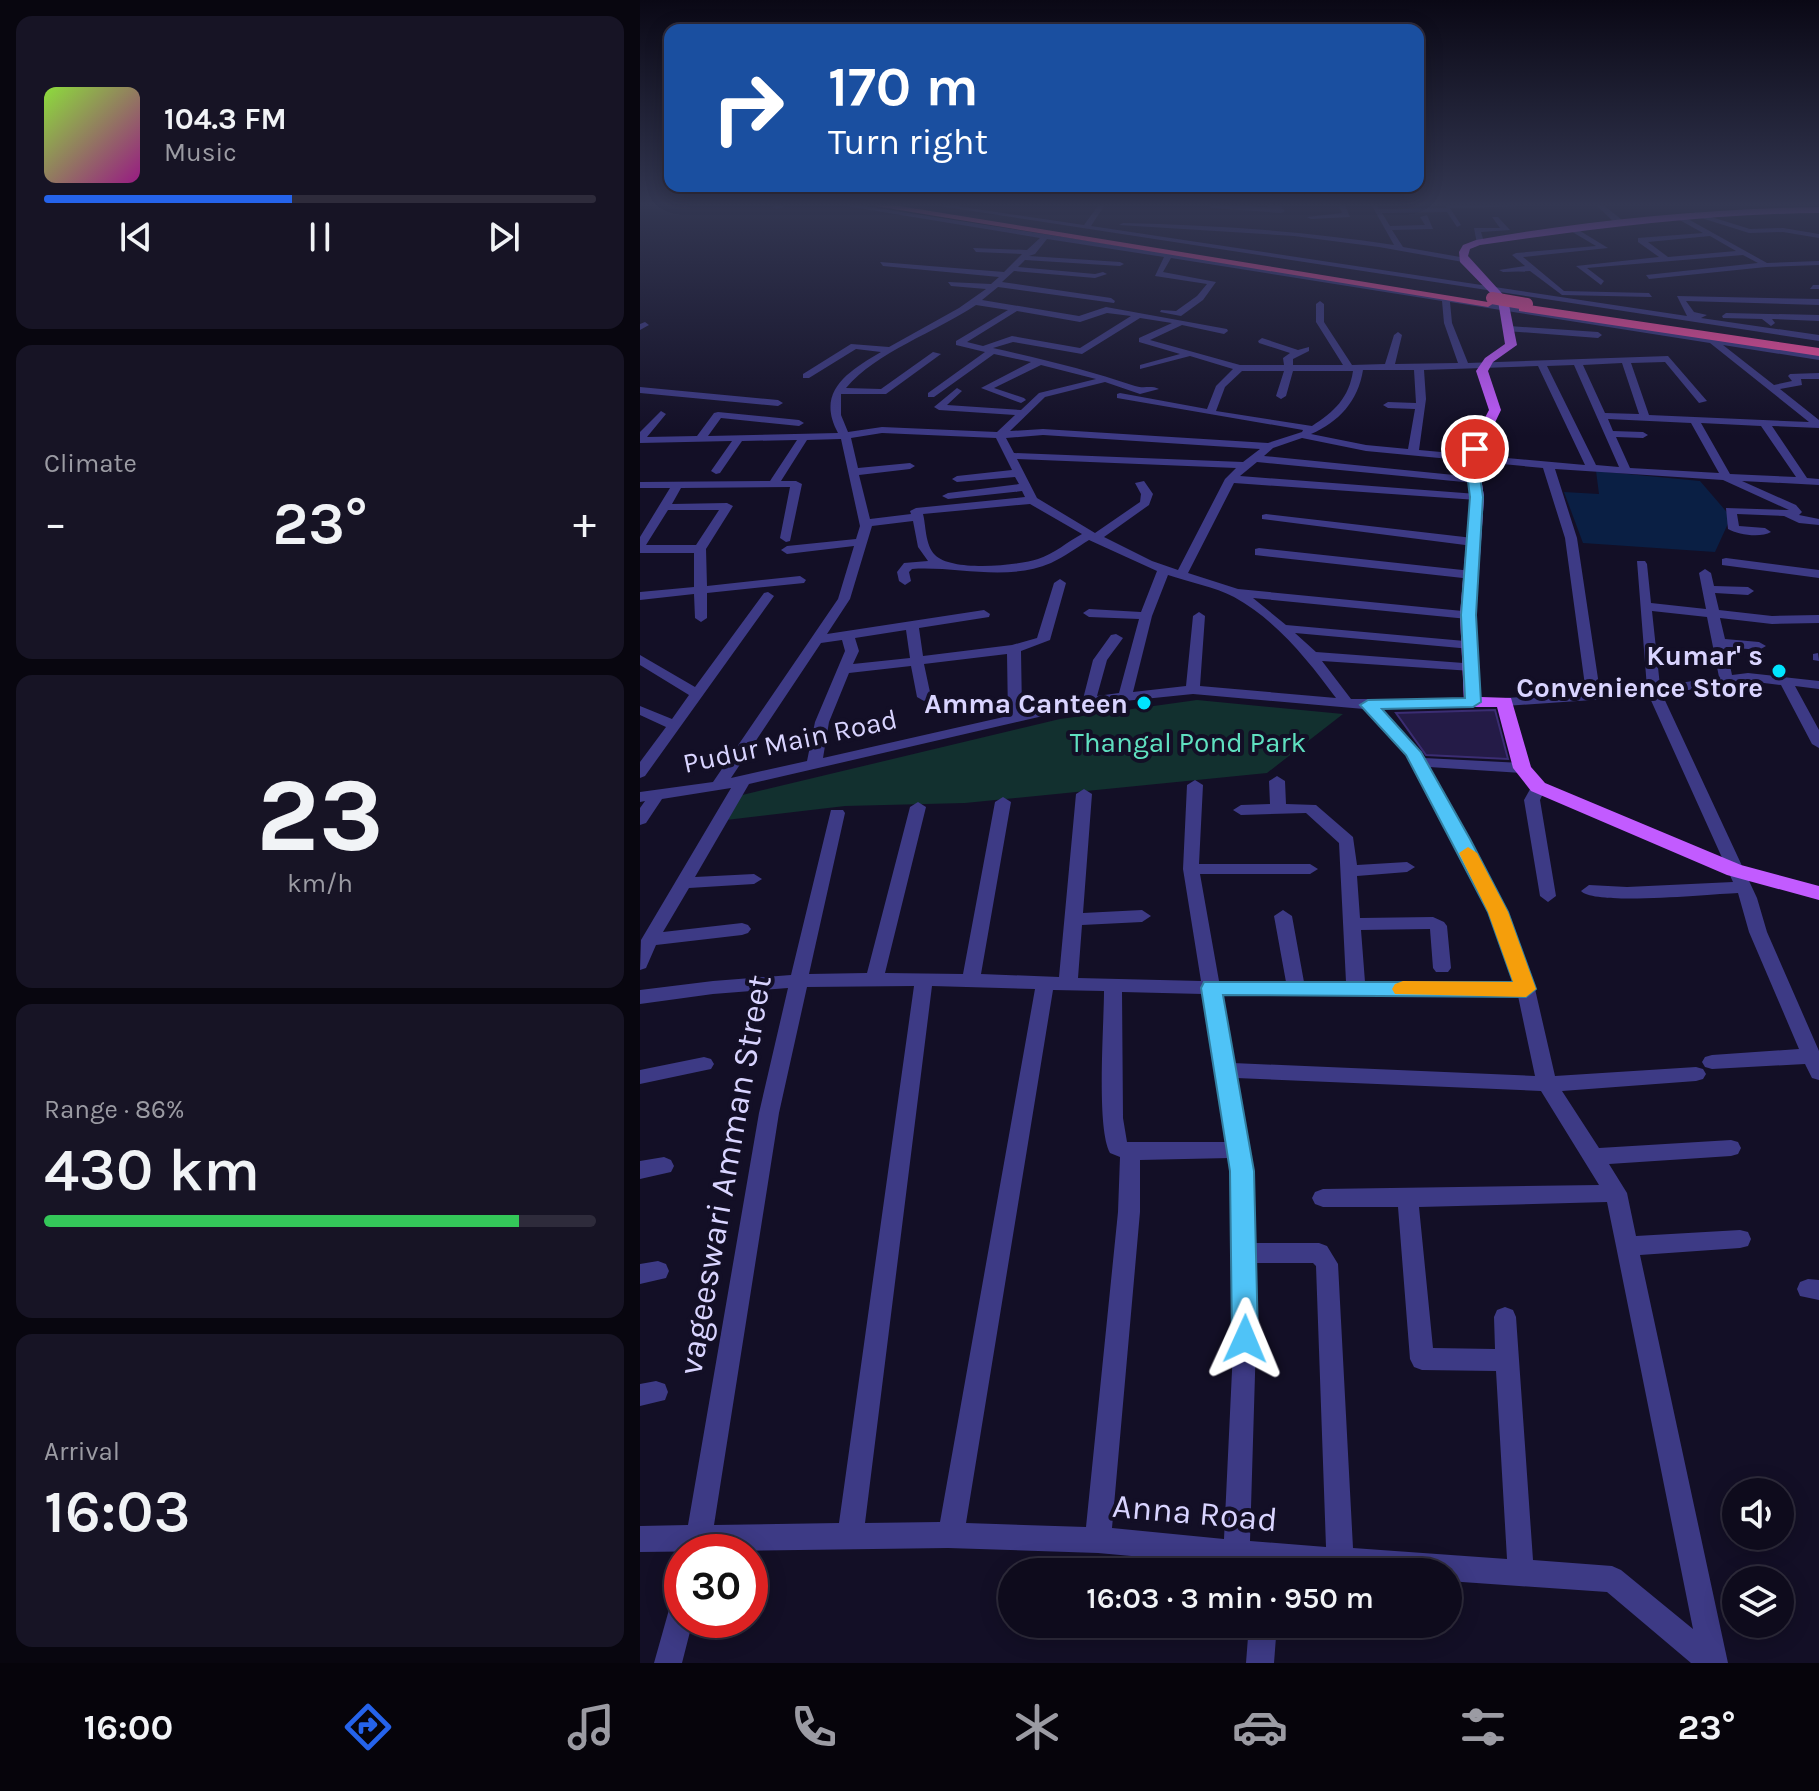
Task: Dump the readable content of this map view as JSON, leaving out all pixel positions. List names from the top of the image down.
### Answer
{
  "streets": {
    "street": ["Pudur Main Road", "vageeswari Amman Street", "Anna Road"]
  },
  "parks": ["Thangal Pond Park"],
  "places": ["Kumar' s Convenience Store", "Amma Canteen"],
  "page": {
    "turn": ["170 m", "Turn right"],
    "song": ["104.3 FM", "Music"],
    "tile": [
      "Climate",
      ["23", "km/h"],
      ["Range · 86%", "430 km"],
      ["Arrival", "16:03"]
    ],
    "heat": ["−", "23°", "+"],
    "limit": "30",
    "trip": "16:03 · 3 min · 950 m",
    "tabs": ["16:00", "23°"]
  }
}
